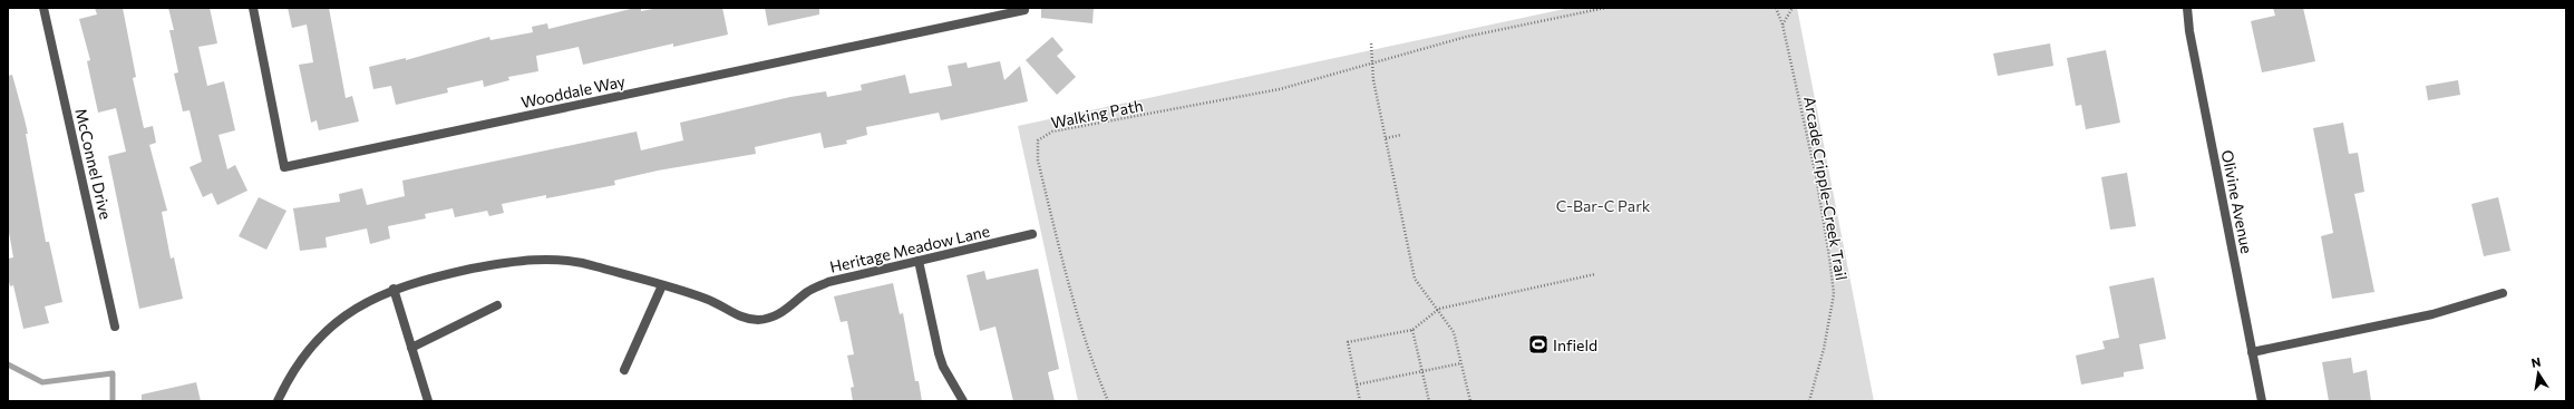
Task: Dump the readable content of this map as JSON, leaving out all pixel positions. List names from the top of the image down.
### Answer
{
  "streets": {
    "street": [
      "Wooddale Way",
      "McConnel Drive",
      "Olivine Avenue",
      "Heritage Meadow Lane"
    ],
    "path": ["Walking Path", "Arcade Cripple-Creek Trail"]
  },
  "parks": ["C-Bar-C Park"],
  "places": {
    "sports": ["Infield"]
  },
  "north": "top"
}
